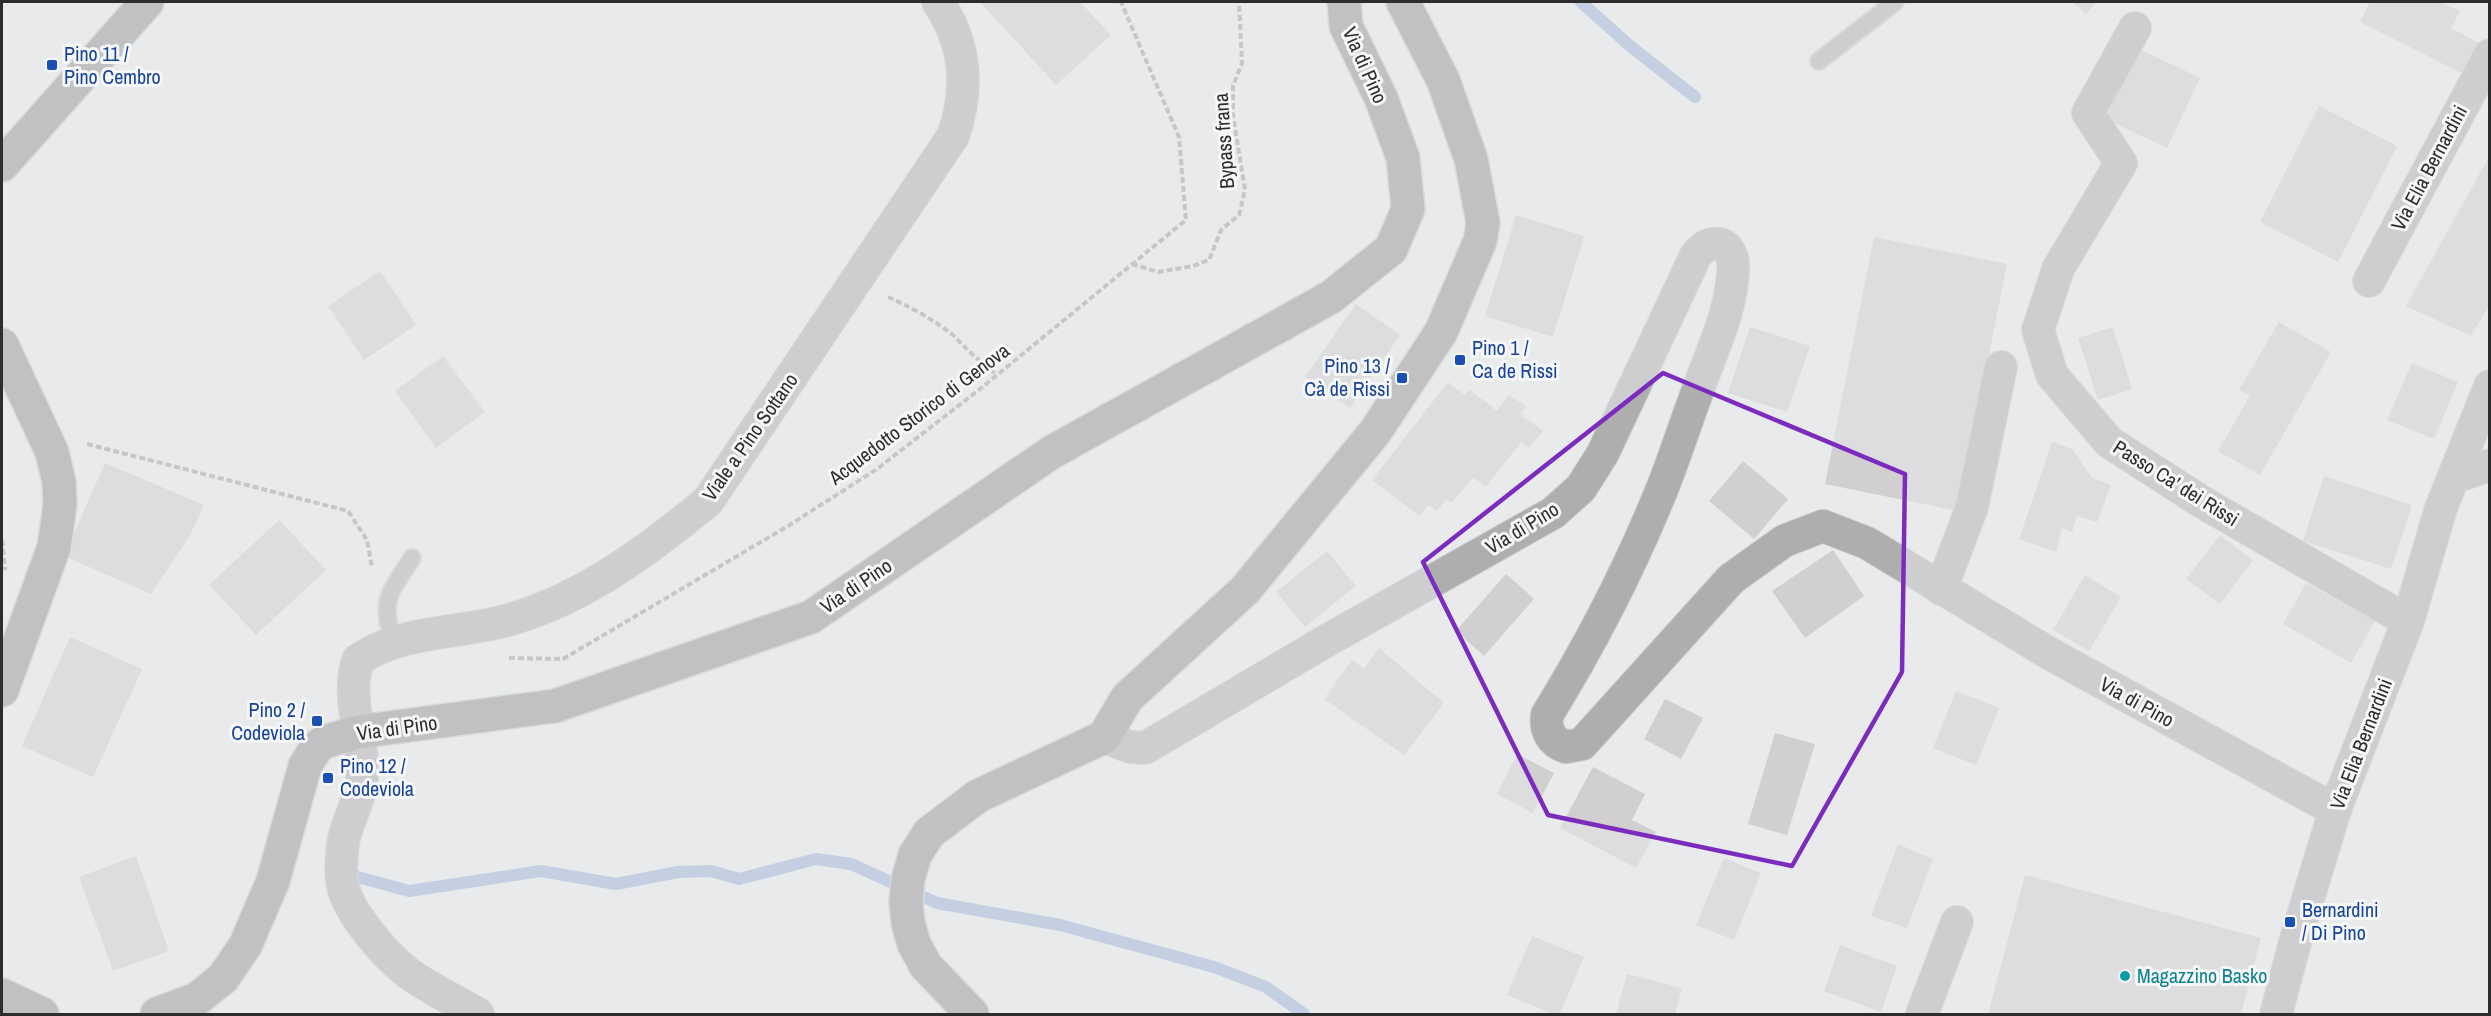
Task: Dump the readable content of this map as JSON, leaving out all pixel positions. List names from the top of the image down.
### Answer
{
  "streets": {
    "street": [
      "Via di Pino",
      "Via Elia Bernardini",
      "Viale a Pino Sottano",
      "Passo Ca' dei Rissi"
    ],
    "path": ["Bypass frana", "Acquedotto Storico di Genova"]
  },
  "crossings": [
    ["Via di Pino", "Via Elia Bernardini"],
    ["Via di Pino", "Viale a Pino Sottano"],
    ["Bypass frana", "Acquedotto Storico di Genova"],
    ["Via Elia Bernardini", "Passo Ca' dei Rissi"]
  ],
  "places": {
    "transit": [
      "Pino 11 / Pino Cembro",
      "Pino 1 / Ca de Rissi",
      "Pino 13 / Cà de Rissi",
      "Pino 2 / Codeviola",
      "Pino 12 / Codeviola",
      "Bernardini / Di Pino"
    ],
    "other": ["Magazzino Basko"]
  }
}
